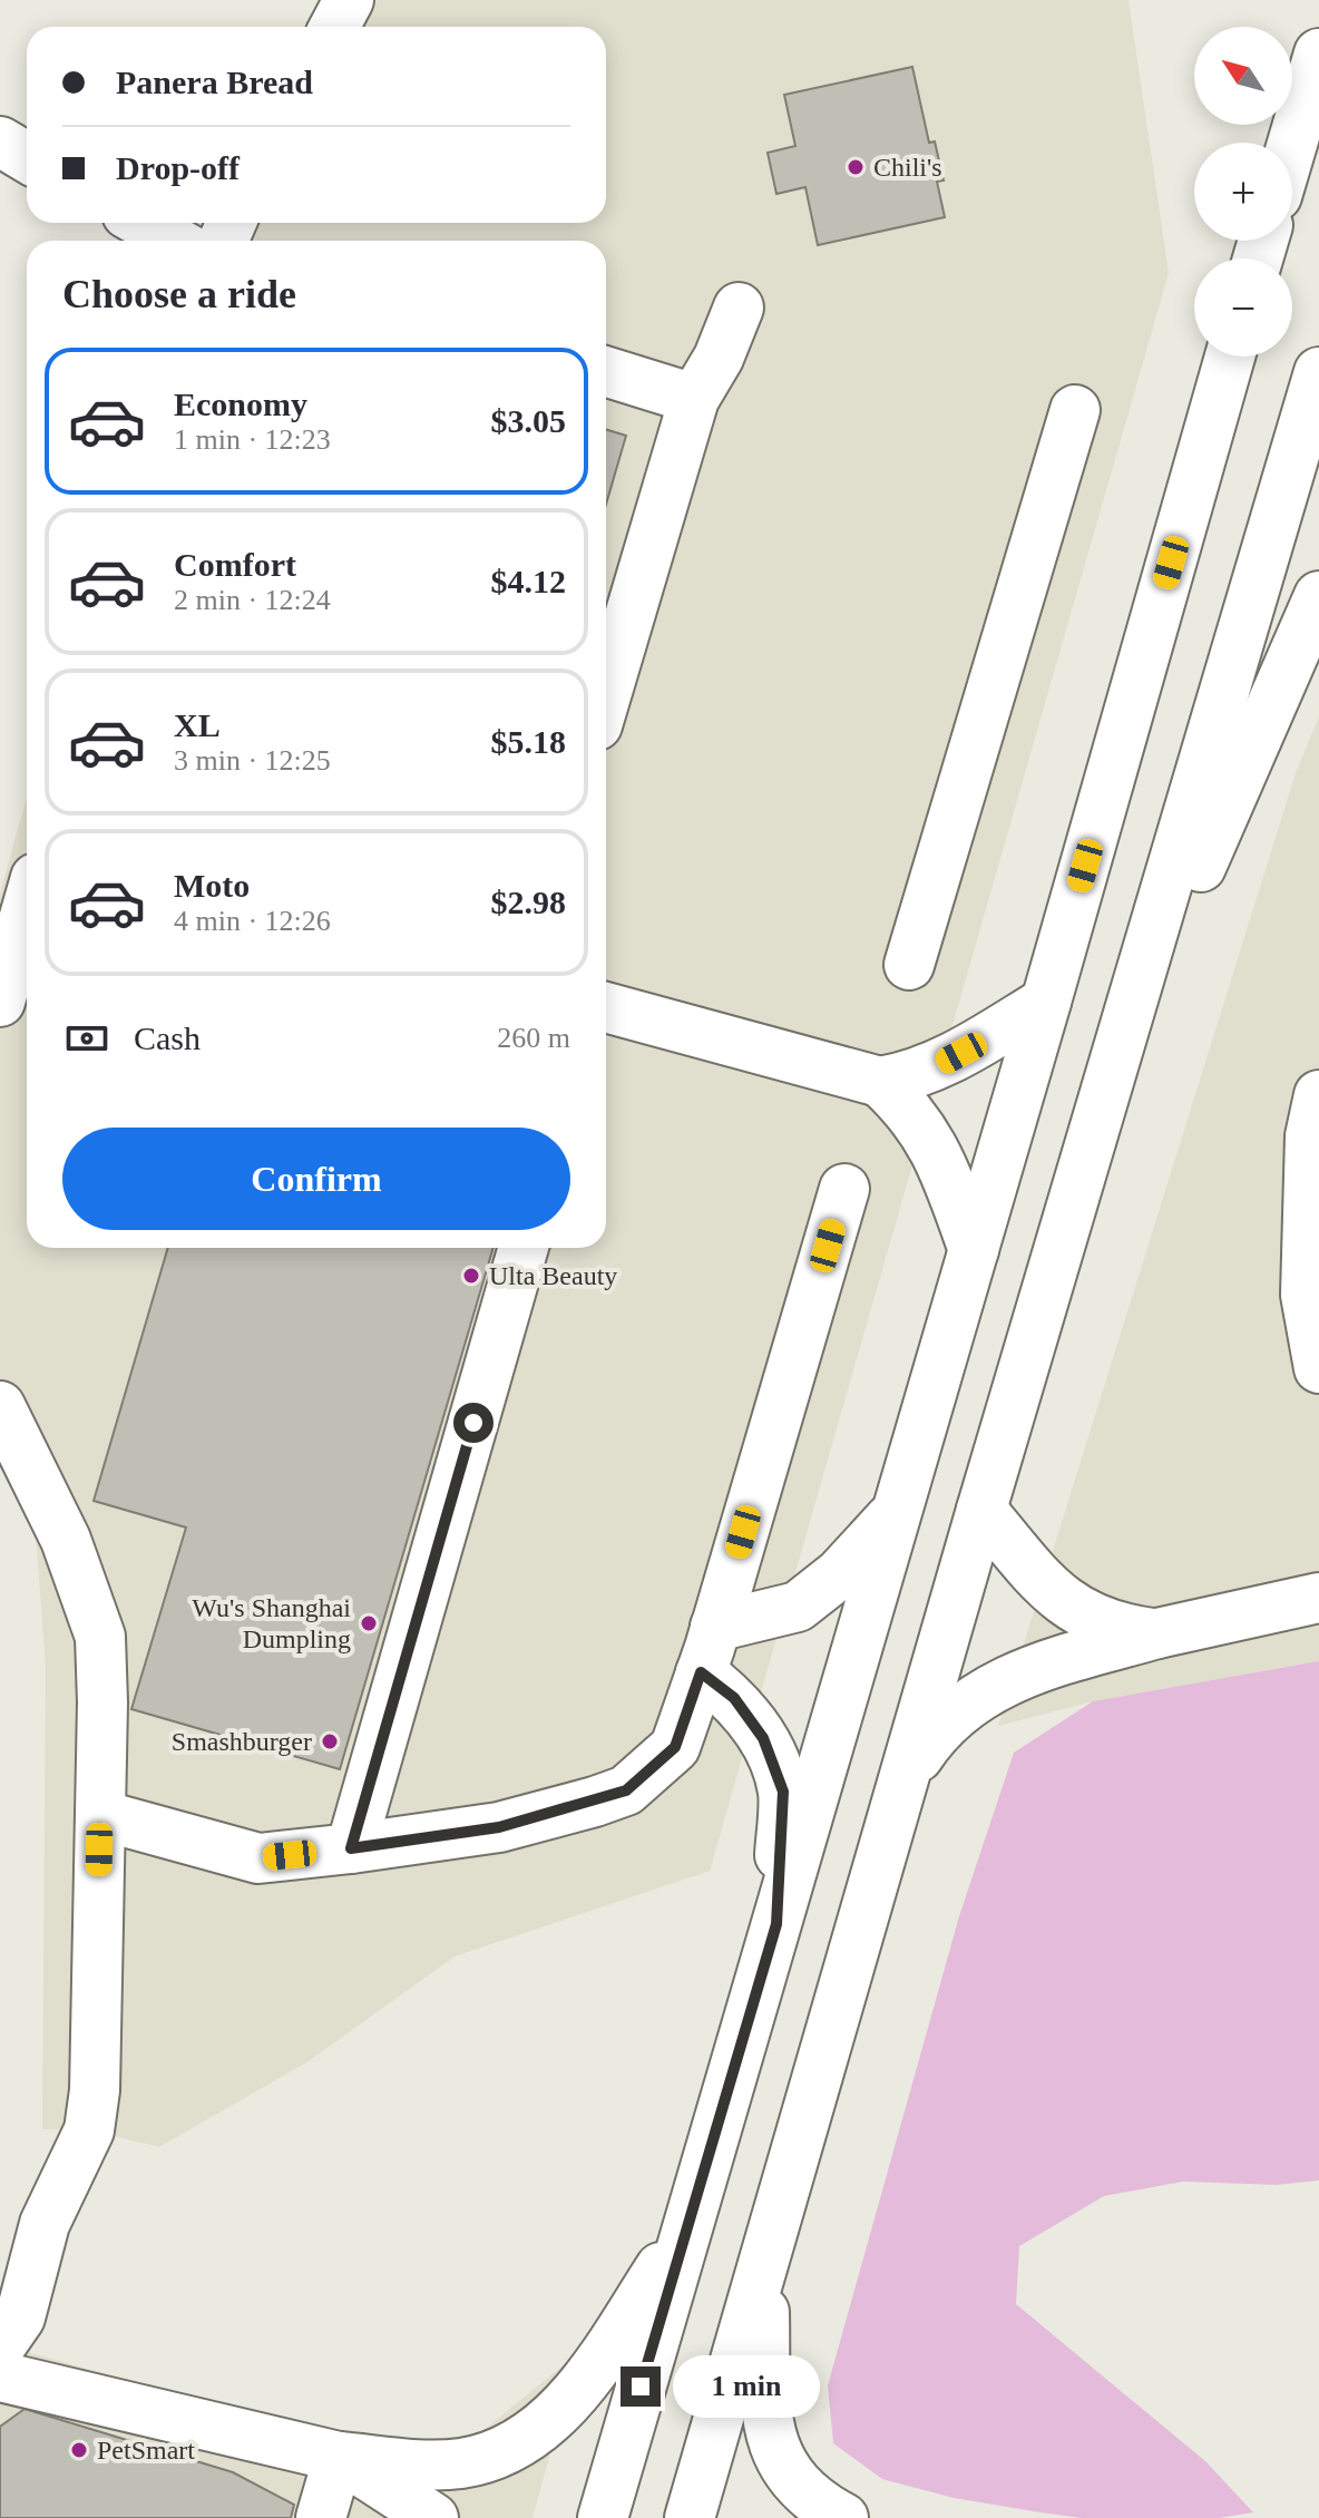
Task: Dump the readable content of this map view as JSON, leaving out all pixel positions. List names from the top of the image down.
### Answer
{
  "places": [
    "Chili's",
    "Ulta Beauty",
    "Wu's Shanghai Dumpling",
    "Smashburger",
    "PetSmart"
  ],
  "north": "top left",
  "page": {
    "map_buttons": ["+", "−"],
    "banner": ["Panera Bread", "Drop-off"],
    "heading": "Choose a ride",
    "list": [
      {
        "name": "Economy",
        "note": "1 min · 12:23",
        "value": "$3.05"
      },
      {
        "name": "Comfort",
        "note": "2 min · 12:24",
        "value": "$4.12"
      },
      {
        "name": "XL",
        "note": "3 min · 12:25",
        "value": "$5.18"
      },
      {
        "name": "Moto",
        "note": "4 min · 12:26",
        "value": "$2.98"
      }
    ],
    "pay": ["Cash", "260 m"],
    "buttons": "Confirm",
    "bubble": "1 min"
  }
}
